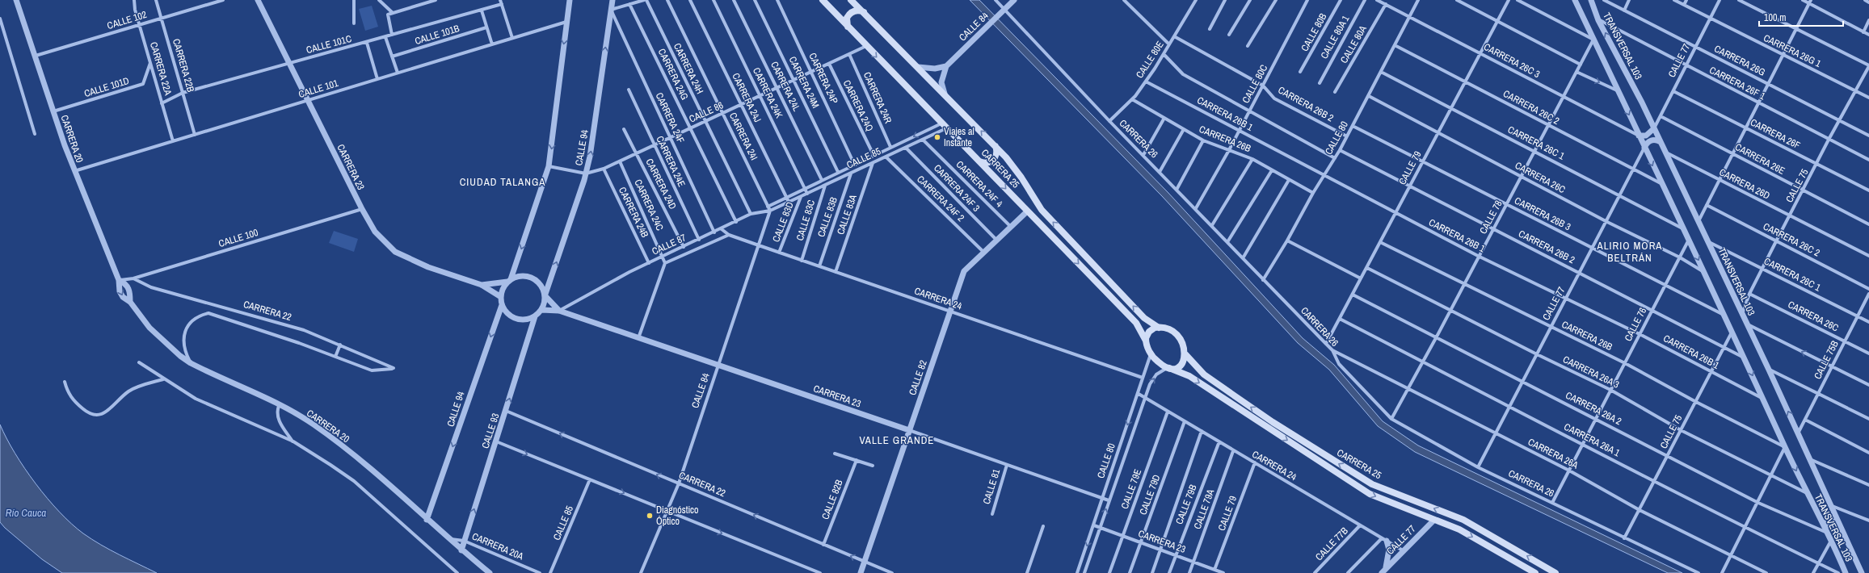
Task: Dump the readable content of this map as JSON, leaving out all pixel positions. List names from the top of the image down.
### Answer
{
  "streets": {
    "main road": ["CARRERA 25"],
    "street": [
      "CALLE 102",
      "CALLE 84",
      "CALLE 80B",
      "CALLE 101B",
      "CALLE 80A 1",
      "CALLE 101C",
      "CALLE 80A",
      "TRANSVERSAL 103",
      "CARRERA 26G 1",
      "CALLE 80E",
      "CARRERA 26C 3",
      "CALLE 77",
      "CARRERA 26G",
      "CARRERA 22B",
      "CARRERA 22A",
      "CARRERA 24H",
      "CARRERA 24G",
      "CARRERA 24P",
      "CARRERA 24M",
      "CARRERA 26F 1",
      "CALLE 80C",
      "CARRERA 24L",
      "CALLE 101D",
      "CALLE 101",
      "CARRERA 24K",
      "CARRERA 24J",
      "CARRERA 24R",
      "CARRERA 26B 2",
      "CARRERA 24Q",
      "CARRERA 26C 2",
      "CALLE 86",
      "CARRERA 26B 1",
      "CARRERA 24F",
      "CARRERA 26F",
      "CARRERA 24I",
      "CALLE 80",
      "CARRERA 20",
      "CARRERA 26",
      "CARRERA 26B",
      "CARRERA 26C 1",
      "CALLE 94",
      "CALLE 85",
      "CARRERA 26E",
      "CARRERA 24E",
      "CARRERA 23",
      "CALLE 79",
      "CARRERA 26C",
      "CARRERA 24D",
      "CARRERA 24F 4",
      "CARRERA 26D",
      "CALLE 75",
      "CARRERA 24F 3",
      "CARRERA 24F 2",
      "CARRERA 24C",
      "CARRERA 24B",
      "CARRERA 26B 3",
      "CALLE 83A",
      "CALLE 83B",
      "CALLE 78",
      "CALLE 83C",
      "CALLE 83D",
      "CALLE 100",
      "CALLE 87",
      "CARRERA 24",
      "CARRERA 22",
      "CALLE 76",
      "CALLE 75B",
      "CARRERA 26A 3",
      "CALLE 82",
      "CARRERA 26A 2",
      "CALLE 93",
      "CARRERA 26A 1",
      "CARRERA 26A",
      "CALLE 81",
      "CALLE 79E",
      "CALLE 79D",
      "CALLE 82B",
      "CALLE 79B",
      "CALLE 79A",
      "CALLE 77B",
      "CARRERA 20A"
    ]
  },
  "crossings": [
    ["CALLE 102", "CARRERA 22B"],
    ["CALLE 102", "CARRERA 22A"],
    ["CALLE 102", "CARRERA 20"],
    ["CALLE 84", "CARRERA 24I"],
    ["CALLE 84", "CARRERA 26"],
    ["CALLE 84", "CARRERA 23"],
    ["CALLE 84", "CARRERA 25"],
    ["CALLE 84", "CALLE 87"],
    ["CALLE 84", "CARRERA 24"],
    ["CALLE 84", "CARRERA 22"],
    ["CALLE 101C", "CARRERA 22B"],
    ["CALLE 101C", "CARRERA 22A"],
    ["CALLE 101C", "CARRERA 23"],
    ["CALLE 80A", "CARRERA 26C 3"],
    ["TRANSVERSAL 103", "CARRERA 26C 3"],
    ["TRANSVERSAL 103", "CALLE 77"],
    ["TRANSVERSAL 103", "CARRERA 26F 1"],
    ["TRANSVERSAL 103", "CARRERA 26B 2"],
    ["TRANSVERSAL 103", "CARRERA 26C 2"],
    ["TRANSVERSAL 103", "CARRERA 26B 1"],
    ["TRANSVERSAL 103", "CARRERA 26B"],
    ["TRANSVERSAL 103", "CARRERA 26C 1"],
    ["TRANSVERSAL 103", "CARRERA 26C"],
    ["TRANSVERSAL 103", "CARRERA 26D"],
    ["TRANSVERSAL 103", "CALLE 75"],
    ["TRANSVERSAL 103", "CARRERA 26B 3"],
    ["TRANSVERSAL 103", "CALLE 78"],
    ["TRANSVERSAL 103", "CALLE 76"],
    ["TRANSVERSAL 103", "CALLE 75B"],
    ["TRANSVERSAL 103", "CARRERA 26A 3"],
    ["TRANSVERSAL 103", "CARRERA 26A 2"],
    ["CARRERA 26G 1", "CALLE 77"],
    ["CARRERA 26G 1", "CALLE 75"],
    ["CALLE 80E", "CARRERA 26B 2"],
    ["CALLE 80E", "CARRERA 26B 1"],
    ["CALLE 80E", "CARRERA 26"],
    ["CALLE 80E", "CARRERA 26B"],
    ["CARRERA 26C 3", "CALLE 80"],
    ["CARRERA 26C 3", "CALLE 79"],
    ["CARRERA 26C 3", "CALLE 78"],
    ["CALLE 77", "CARRERA 26G"],
    ["CALLE 77", "CARRERA 26F 1"],
    ["CALLE 77", "CARRERA 26B 2"],
    ["CALLE 77", "CARRERA 26C 2"],
    ["CALLE 77", "CARRERA 26B 1"],
    ["CALLE 77", "CARRERA 26F"],
    ["CALLE 77", "CARRERA 26"],
    ["CALLE 77", "CARRERA 26B"],
    ["CALLE 77", "CARRERA 26C 1"],
    ["CALLE 77", "CARRERA 26E"],
    ["CALLE 77", "CARRERA 25"],
    ["CALLE 77", "CARRERA 26C"],
    ["CALLE 77", "CARRERA 26B 3"],
    ["CALLE 77", "CARRERA 24"],
    ["CALLE 77", "CARRERA 26A 3"],
    ["CALLE 77", "CARRERA 26A 2"],
    ["CALLE 77", "CARRERA 26A 1"],
    ["CALLE 77", "CARRERA 26A"],
    ["CARRERA 26G", "CALLE 75"],
    ["CARRERA 22B", "CALLE 101"],
    ["CARRERA 22A", "CALLE 101D"],
    ["CARRERA 22A", "CALLE 101"],
    ["CARRERA 24H", "CALLE 86"],
    ["CARRERA 24H", "CALLE 87"],
    ["CARRERA 24G", "CALLE 86"],
    ["CARRERA 24G", "CALLE 87"],
    ["CARRERA 24P", "CALLE 86"],
    ["CARRERA 24M", "CALLE 86"],
    ["CARRERA 26F 1", "CALLE 75"],
    ["CALLE 80C", "CARRERA 26B 2"],
    ["CALLE 80C", "CARRERA 26B 1"],
    ["CALLE 80C", "CARRERA 26"],
    ["CALLE 80C", "CARRERA 26B"],
    ["CARRERA 24L", "CALLE 86"],
    ["CALLE 101D", "CARRERA 20"],
    ["CALLE 101", "CARRERA 20"],
    ["CALLE 101", "CARRERA 23"],
    ["CARRERA 24K", "CALLE 86"],
    ["CARRERA 24K", "CALLE 85"],
    ["CARRERA 24J", "CALLE 86"],
    ["CARRERA 24J", "CALLE 85"],
    ["CARRERA 24J", "CALLE 87"],
    ["CARRERA 24R", "CALLE 86"],
    ["CARRERA 26B 2", "CALLE 80"],
    ["CARRERA 26B 2", "CALLE 79"],
    ["CARRERA 26B 2", "CALLE 75"],
    ["CARRERA 26B 2", "CALLE 78"],
    ["CARRERA 26B 2", "CALLE 76"],
    ["CARRERA 24Q", "CALLE 86"],
    ["CARRERA 26C 2", "CALLE 80"],
    ["CARRERA 26C 2", "CALLE 79"],
    ["CARRERA 26C 2", "CALLE 75"],
    ["CARRERA 26C 2", "CALLE 78"],
    ["CALLE 86", "CARRERA 24F"],
    ["CALLE 86", "CARRERA 24I"],
    ["CALLE 86", "CALLE 94"],
    ["CALLE 86", "CARRERA 24E"],
    ["CALLE 86", "CARRERA 25"],
    ["CALLE 86", "CARRERA 24D"],
    ["CALLE 86", "CARRERA 24C"],
    ["CALLE 86", "CARRERA 24B"],
    ["CARRERA 26B 1", "CALLE 80"],
    ["CARRERA 26B 1", "CALLE 79"],
    ["CARRERA 26B 1", "CALLE 75"],
    ["CARRERA 26B 1", "CALLE 78"],
    ["CARRERA 26B 1", "CALLE 76"],
    ["CARRERA 24F", "CALLE 94"],
    ["CARRERA 24F", "CALLE 87"],
    ["CARRERA 26F", "CALLE 75"],
    ["CARRERA 24I", "CALLE 87"],
    ["CALLE 80", "CARRERA 26"],
    ["CALLE 80", "CARRERA 26B"],
    ["CALLE 80", "CARRERA 26C 1"],
    ["CALLE 80", "CARRERA 23"],
    ["CALLE 80", "CARRERA 25"],
    ["CALLE 80", "CARRERA 26C"],
    ["CALLE 80", "CARRERA 26B 3"],
    ["CALLE 80", "CARRERA 24"],
    ["CARRERA 20", "CALLE 94"],
    ["CARRERA 20", "CALLE 100"],
    ["CARRERA 20", "CARRERA 22"],
    ["CARRERA 20", "CALLE 93"],
    ["CARRERA 20", "CARRERA 20A"],
    ["CARRERA 26", "CALLE 79"],
    ["CARRERA 26", "CALLE 75"],
    ["CARRERA 26", "CALLE 78"],
    ["CARRERA 26", "CALLE 76"],
    ["CARRERA 26", "CARRERA 26A"],
    ["CARRERA 26B", "CALLE 79"],
    ["CARRERA 26B", "CALLE 75"],
    ["CARRERA 26B", "CALLE 78"],
    ["CARRERA 26B", "CALLE 76"],
    ["CARRERA 26C 1", "CALLE 79"],
    ["CARRERA 26C 1", "CALLE 75"],
    ["CARRERA 26C 1", "CALLE 78"],
    ["CARRERA 26C 1", "CALLE 75B"],
    ["CALLE 94", "CARRERA 23"],
    ["CALLE 94", "CALLE 93"],
    ["CALLE 85", "CARRERA 25"],
    ["CALLE 85", "CARRERA 24F 4"],
    ["CALLE 85", "CARRERA 24F 3"],
    ["CALLE 85", "CARRERA 24F 2"],
    ["CALLE 85", "CALLE 83A"],
    ["CALLE 85", "CALLE 83B"],
    ["CALLE 85", "CALLE 83C"],
    ["CALLE 85", "CALLE 83D"],
    ["CALLE 85", "CALLE 87"],
    ["CARRERA 26E", "CALLE 75"],
    ["CARRERA 24E", "CALLE 87"],
    ["CARRERA 23", "CALLE 79"],
    ["CARRERA 23", "CALLE 100"],
    ["CARRERA 23", "CALLE 87"],
    ["CARRERA 23", "CALLE 82"],
    ["CARRERA 23", "CALLE 93"],
    ["CARRERA 23", "CALLE 81"],
    ["CARRERA 23", "CALLE 79E"],
    ["CARRERA 23", "CALLE 79D"],
    ["CARRERA 23", "CALLE 79B"],
    ["CARRERA 23", "CALLE 79A"],
    ["CALLE 79", "CARRERA 26C"],
    ["CALLE 79", "CARRERA 26B 3"],
    ["CALLE 79", "CARRERA 24"],
    ["CALLE 79", "CARRERA 26A 3"],
    ["CALLE 79", "CARRERA 26A 2"],
    ["CALLE 79", "CARRERA 26A 1"],
    ["CARRERA 25", "CALLE 82"],
    ["CARRERA 26C", "CALLE 75"],
    ["CARRERA 26C", "CALLE 78"],
    ["CARRERA 26C", "CALLE 76"],
    ["CARRERA 26C", "CALLE 75B"],
    ["CARRERA 24D", "CALLE 87"],
    ["CARRERA 24F 4", "CALLE 82"],
    ["CARRERA 26D", "CALLE 75"],
    ["CALLE 75", "CARRERA 26A 3"],
    ["CALLE 75", "CARRERA 26A 2"],
    ["CALLE 75", "CARRERA 26A 1"],
    ["CALLE 75", "CARRERA 26A"],
    ["CARRERA 24F 3", "CALLE 82"],
    ["CARRERA 24F 2", "CALLE 82"],
    ["CARRERA 24C", "CALLE 87"],
    ["CARRERA 24B", "CALLE 87"],
    ["CARRERA 26B 3", "CALLE 78"],
    ["CARRERA 26B 3", "CALLE 76"],
    ["CALLE 83A", "CARRERA 24"],
    ["CALLE 83B", "CARRERA 24"],
    ["CALLE 78", "CARRERA 26A 3"],
    ["CALLE 78", "CARRERA 26A 2"],
    ["CALLE 78", "CARRERA 26A 1"],
    ["CALLE 78", "CARRERA 26A"],
    ["CALLE 83C", "CARRERA 24"],
    ["CALLE 83D", "CARRERA 24"],
    ["CALLE 100", "CARRERA 22"],
    ["CALLE 87", "CARRERA 24"],
    ["CARRERA 24", "CALLE 82"],
    ["CARRERA 24", "CALLE 79E"],
    ["CARRERA 24", "CALLE 79D"],
    ["CARRERA 24", "CALLE 79B"],
    ["CARRERA 24", "CALLE 79A"],
    ["CARRERA 24", "CALLE 77B"],
    ["CARRERA 22", "CALLE 82"],
    ["CARRERA 22", "CALLE 93"],
    ["CARRERA 22", "CALLE 82B"],
    ["CALLE 76", "CARRERA 26A 3"],
    ["CALLE 76", "CARRERA 26A 2"],
    ["CALLE 76", "CARRERA 26A 1"],
    ["CALLE 76", "CARRERA 26A"],
    ["CALLE 93", "CARRERA 20A"]
  ],
  "one_way": ["CARRERA 22", "CALLE 93"],
  "districts": ["CIUDAD TALANGA", "ALIRIO MORA BELTRÁN", "VALLE GRANDE"],
  "water": ["Río Cauca"],
  "places": ["Viajes al Instante", "Diagnóstico Óptico"],
  "scale_bar": "100 m"
}
